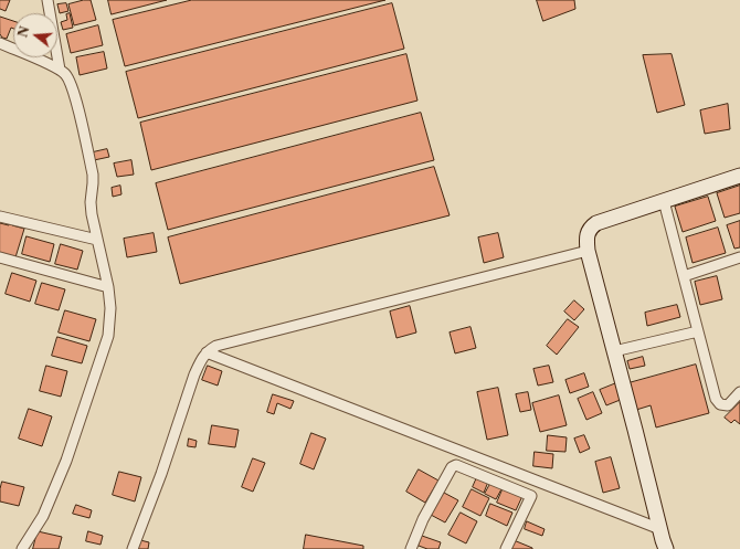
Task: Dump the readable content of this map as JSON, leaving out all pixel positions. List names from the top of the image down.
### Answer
{
  "north": "left"
}
